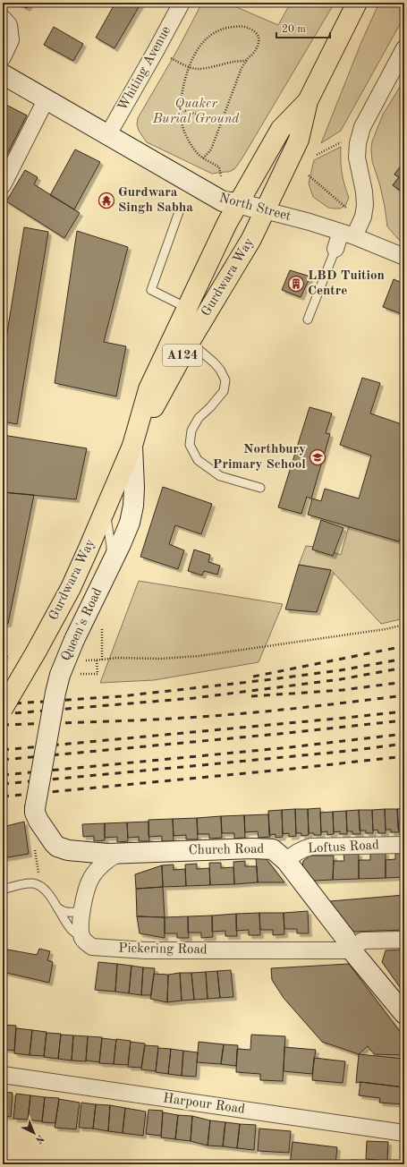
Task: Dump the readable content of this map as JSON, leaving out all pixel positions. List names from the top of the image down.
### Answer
{
  "streets": {
    "main road": ["Gurdwara Way", "A124"],
    "street": [
      "Whiting Avenue",
      "North Street",
      "Queen's Road",
      "Loftus Road",
      "Church Road",
      "Pickering Road",
      "Harpour Road"
    ]
  },
  "crossings": [
    ["Whiting Avenue", "North Street"],
    ["North Street", "Gurdwara Way"],
    ["Gurdwara Way", "Queen's Road"],
    ["Queen's Road", "Church Road"],
    ["Loftus Road", "Church Road"],
    ["Church Road", "Pickering Road"]
  ],
  "parks": ["Quaker Burial Ground"],
  "places": {
    "temple": ["Gurdwara Singh Sabha"],
    "building": ["LBD Tuition Centre"],
    "school or university": ["Northbury Primary School"]
  },
  "scale_bar": "20 m",
  "north": "bottom right"
}
